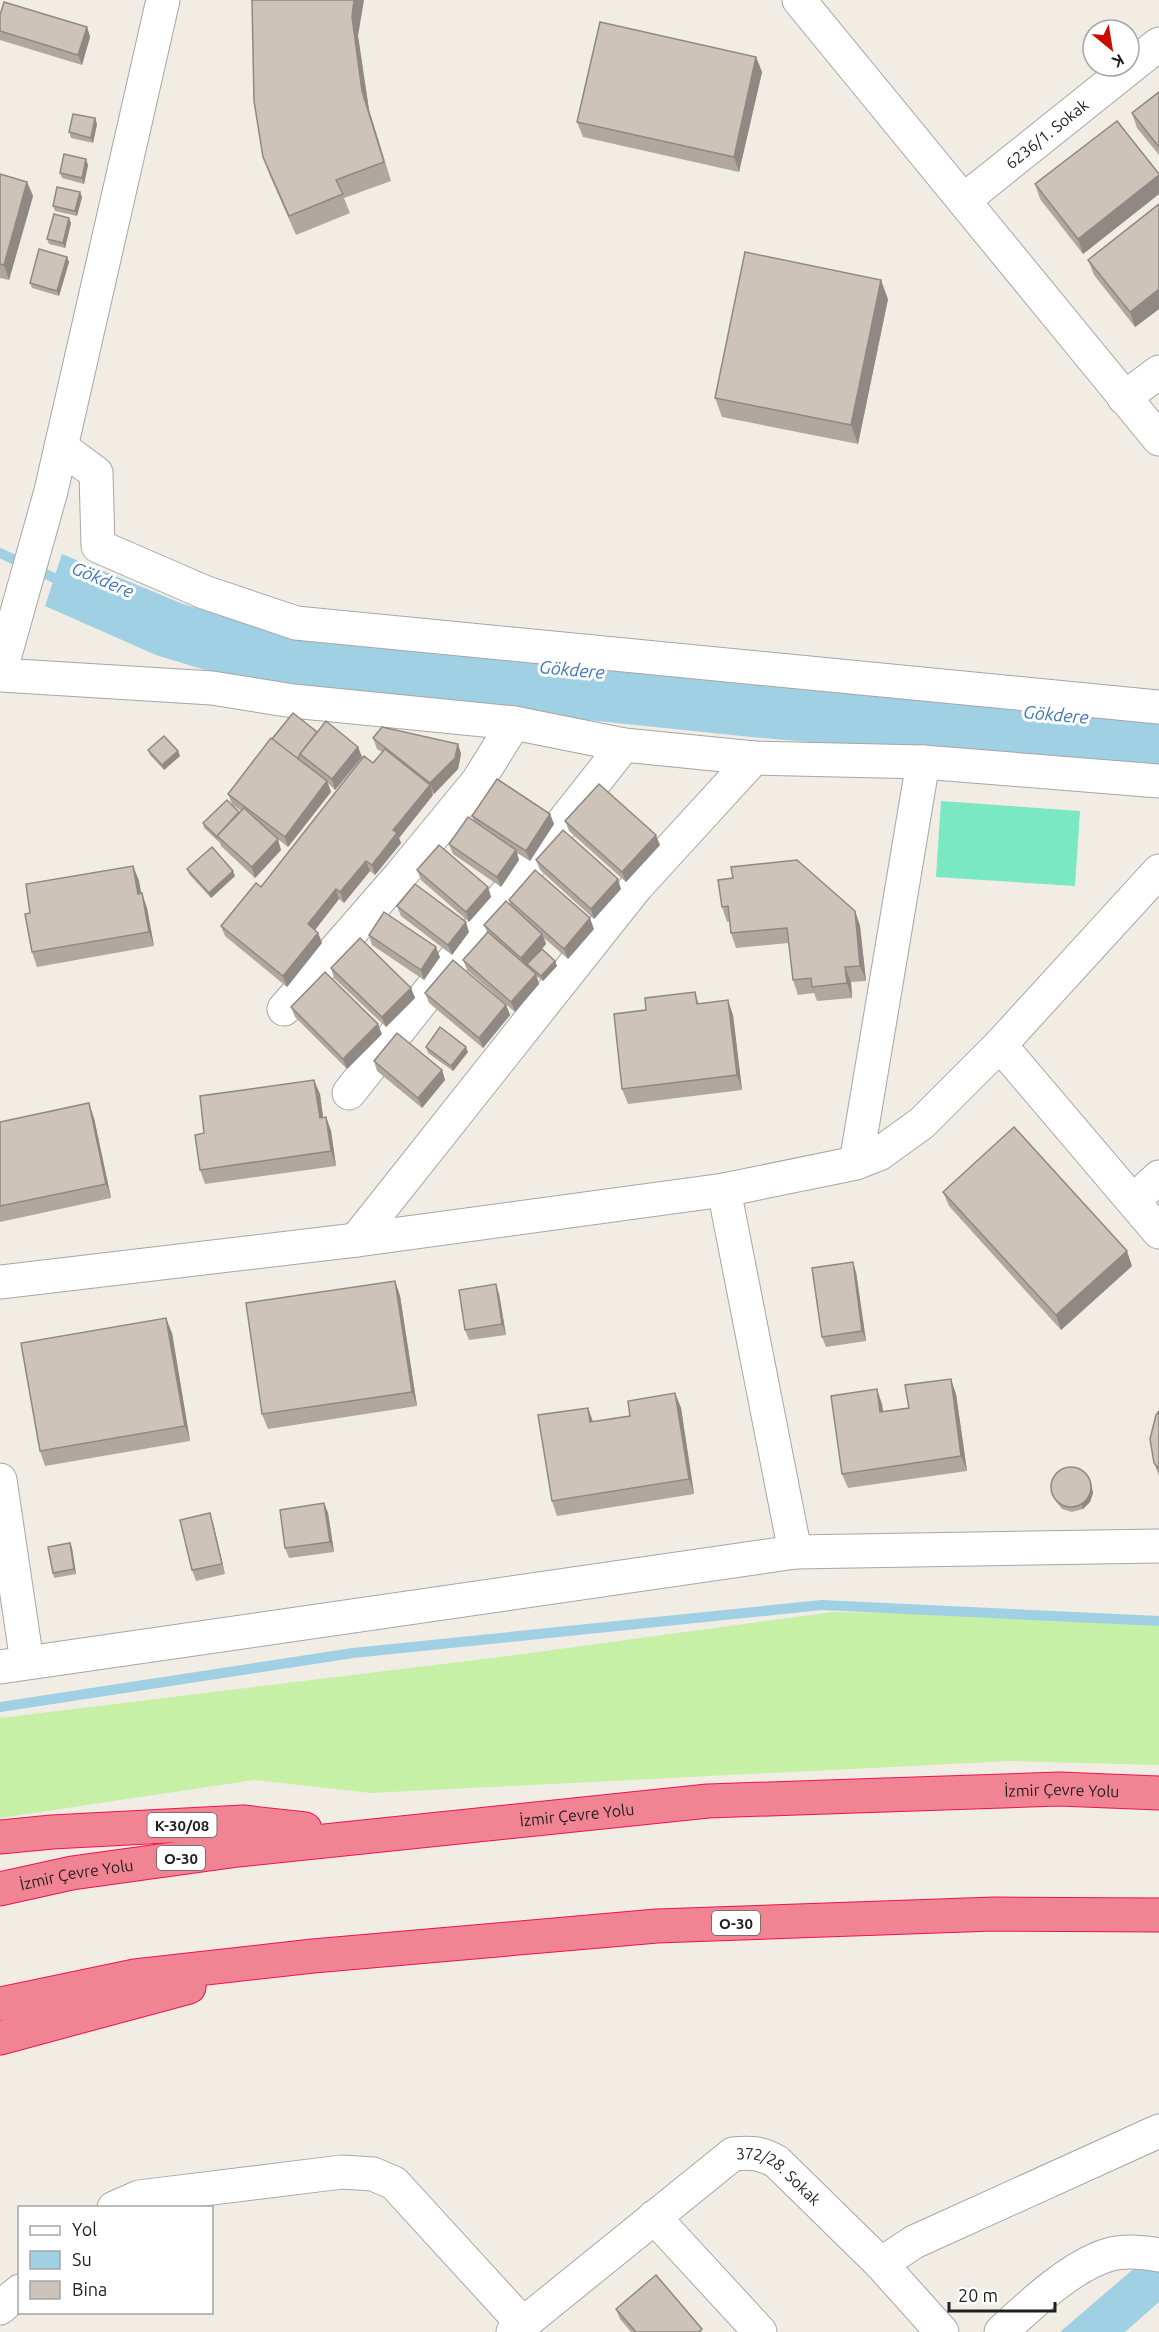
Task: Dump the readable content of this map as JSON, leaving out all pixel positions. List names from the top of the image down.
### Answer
{
  "streets": {
    "highway": ["İzmir Çevre Yolu", "K-30/08", "O-30"],
    "street": ["6236/1. Sokak", "372/28. Sokak"]
  },
  "crossings": [
    ["İzmir Çevre Yolu", "K-30/08"]
  ],
  "water": ["Gökdere"],
  "legend": ["Yol", "Su", "Bina"],
  "scale_bar": "20 m",
  "north": "bottom right"
}
